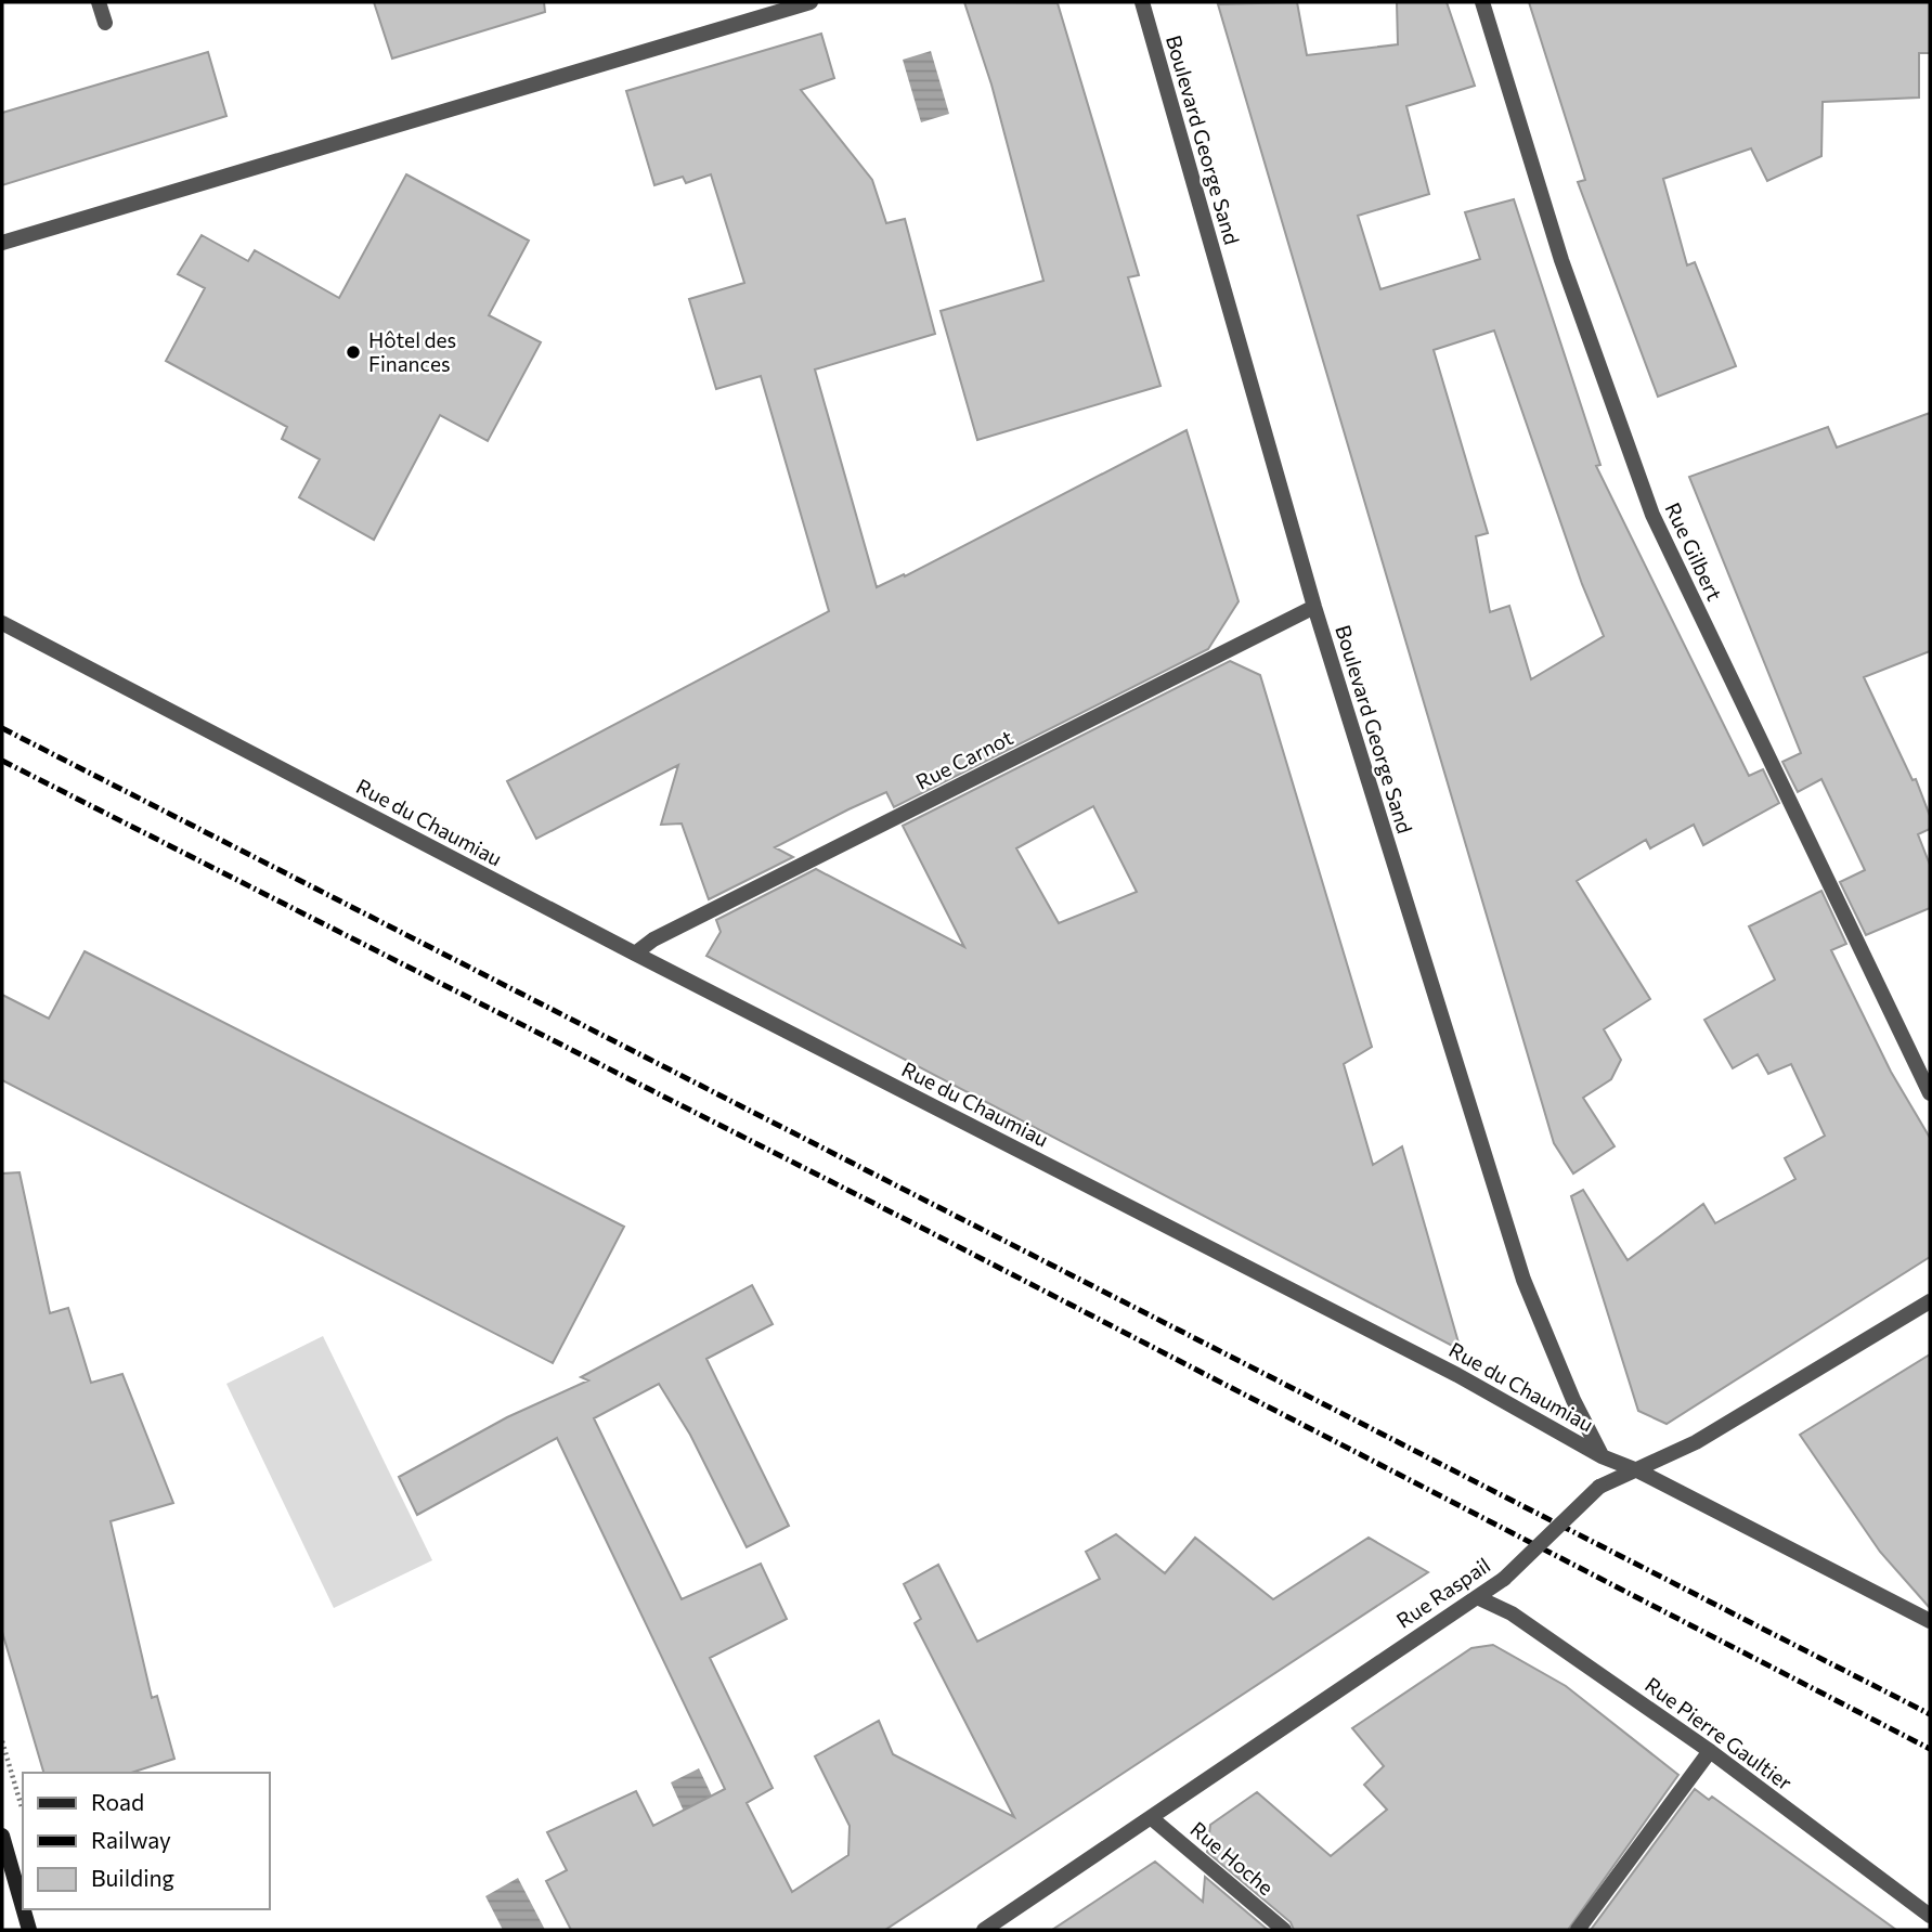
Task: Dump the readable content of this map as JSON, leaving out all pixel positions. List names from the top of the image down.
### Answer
{
  "streets": {
    "street": [
      "Boulevard George Sand",
      "Rue Gilbert",
      "Rue Carnot",
      "Rue du Chaumiau",
      "Rue Raspail",
      "Rue Pierre Gaultier",
      "Rue Hoche"
    ]
  },
  "crossings": [
    ["Boulevard George Sand", "Rue Carnot"],
    ["Boulevard George Sand", "Rue du Chaumiau"],
    ["Rue Carnot", "Rue du Chaumiau"],
    ["Rue du Chaumiau", "Rue Raspail"],
    ["Rue Raspail", "Rue Pierre Gaultier"],
    ["Rue Raspail", "Rue Hoche"]
  ],
  "places": ["Hôtel des Finances"],
  "legend": ["Road", "Railway", "Building"]
}
